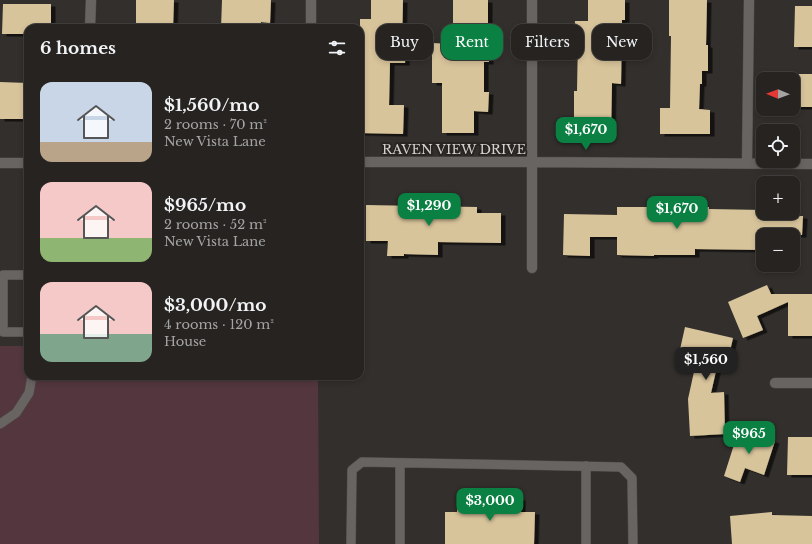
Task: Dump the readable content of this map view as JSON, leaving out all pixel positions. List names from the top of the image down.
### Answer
{
  "streets": {
    "street": ["RAVEN VIEW DRIVE"]
  },
  "north": "left",
  "page": {
    "chip": [
      "Buy",
      "Rent",
      "Filters",
      "New"
    ],
    "heading": "6 homes",
    "map_buttons": ["+", "−"],
    "list": [
      {
        "name": "$1,560/mo",
        "note": "2 rooms · 70 m² · New Vista Lane"
      },
      {
        "name": "$965/mo",
        "note": "2 rooms · 52 m² · New Vista Lane"
      },
      {
        "name": "$3,000/mo",
        "note": "4 rooms · 120 m² · House"
      }
    ],
    "price": [
      "$1,670",
      "$1,290",
      "$1,670",
      "$1,560",
      "$965",
      "$3,000"
    ]
  }
}
